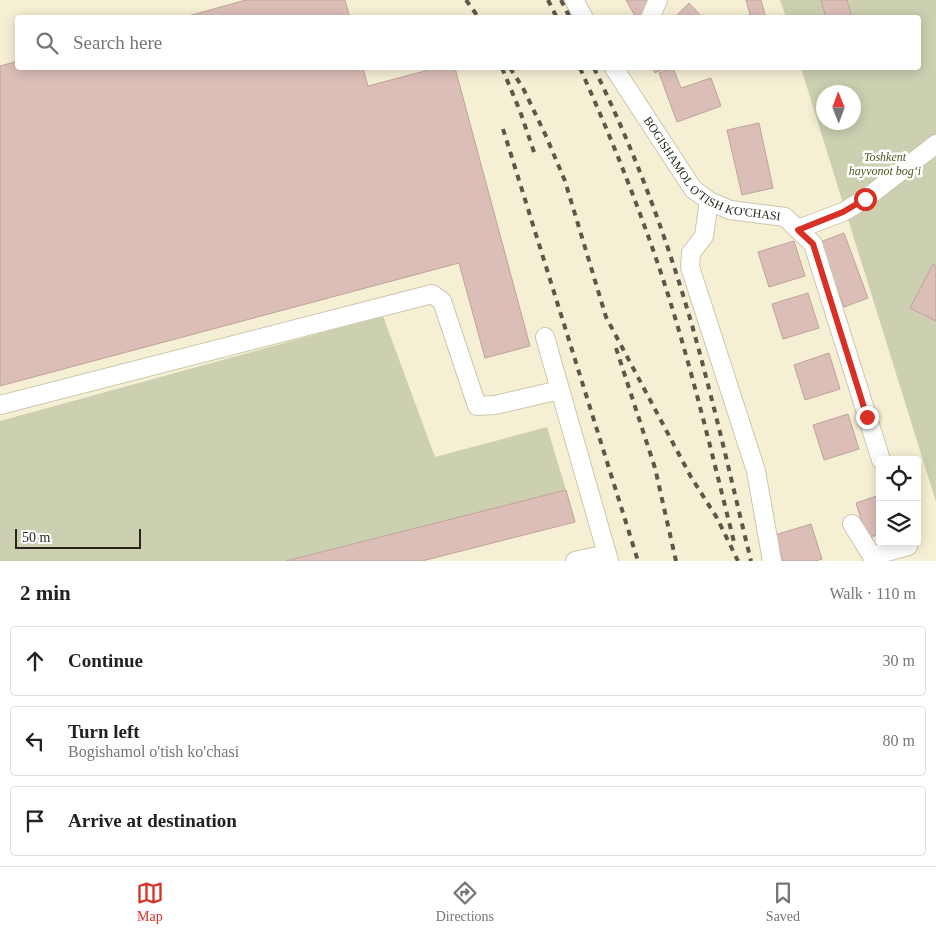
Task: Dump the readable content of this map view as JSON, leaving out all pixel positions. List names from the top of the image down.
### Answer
{
  "streets": {
    "street": ["BOGISHAMOL O'TISH KO'CHASI"]
  },
  "parks": ["Toshkent hayvonot bogʻi"],
  "scale_bar": "50 m",
  "north": "top",
  "page": {
    "search": "Search here",
    "scale": "50 m",
    "heading": ["2 min", "Walk · 110 m"],
    "list": [
      ["Continue", "30 m"],
      ["Turn left", "Bogishamol o'tish ko'chasi", "80 m"],
      "Arrive at destination"
    ],
    "nav": ["Map", "Directions", "Saved"]
  }
}
